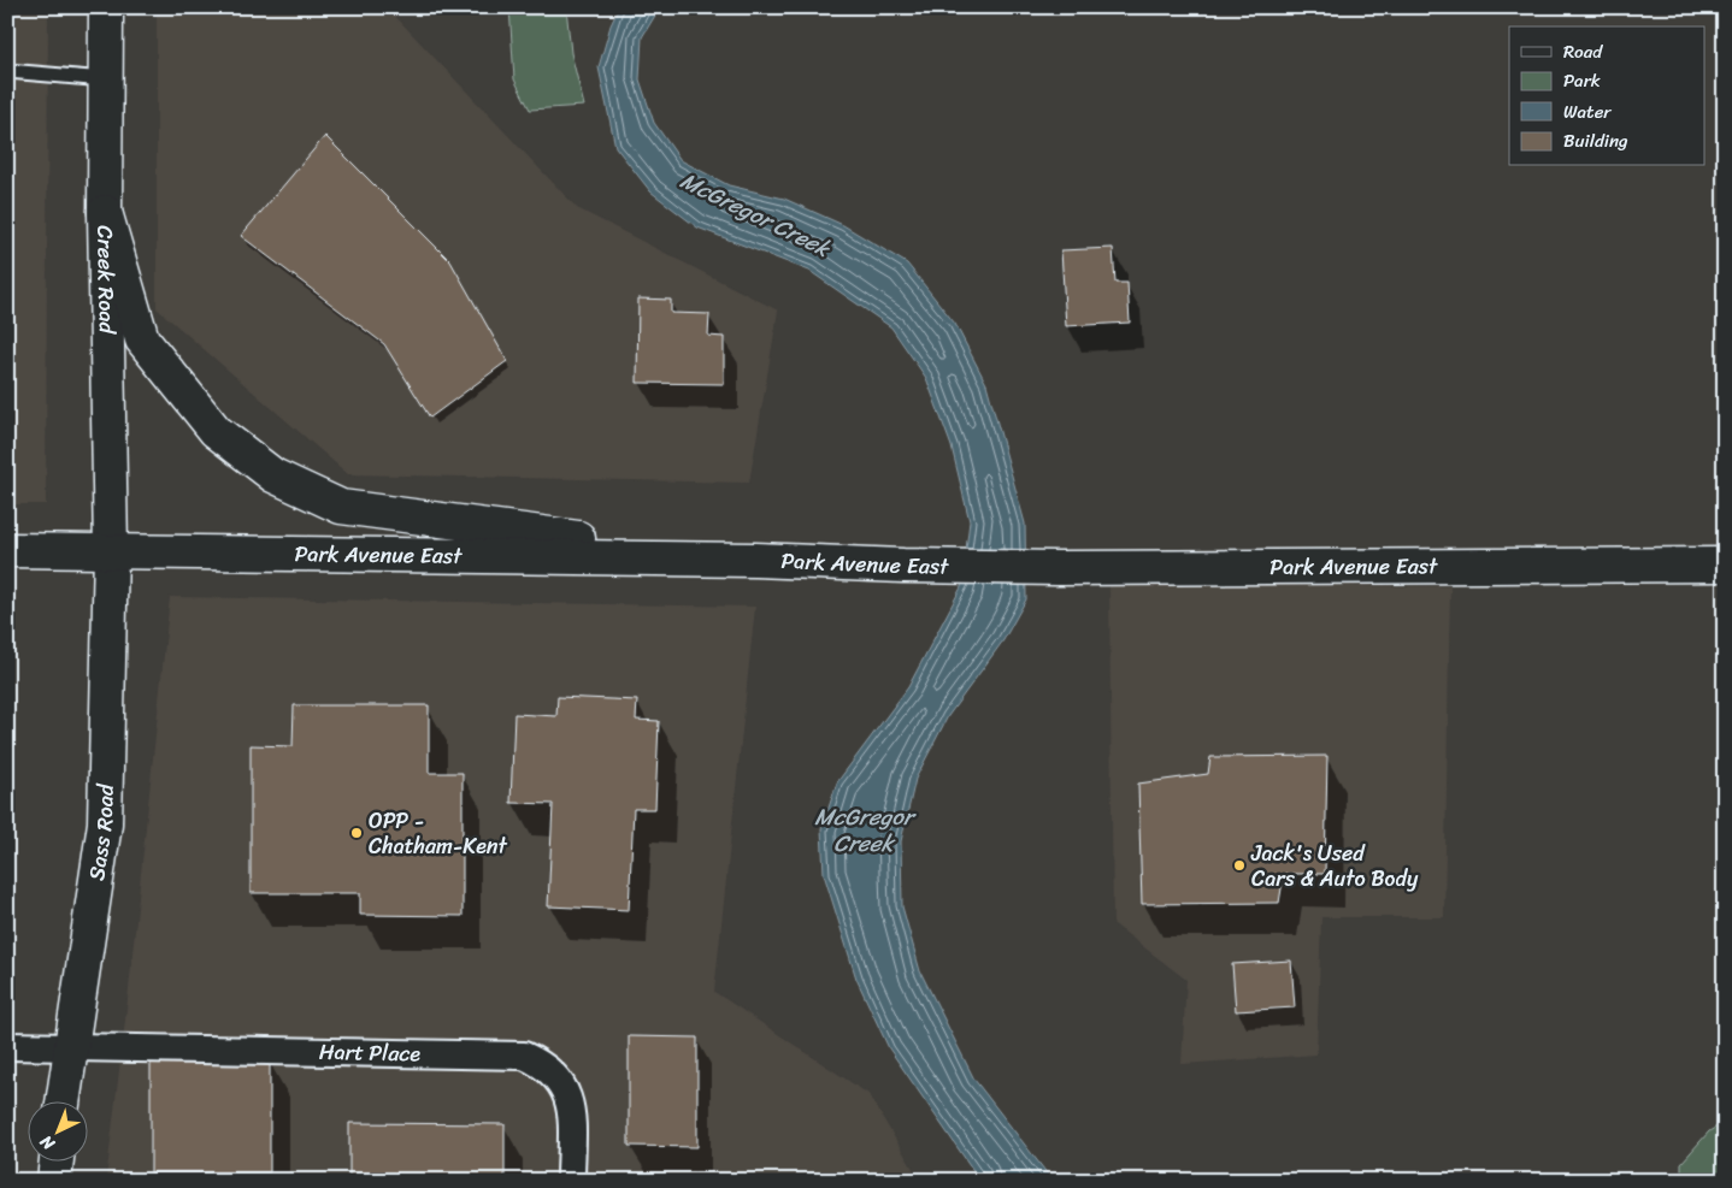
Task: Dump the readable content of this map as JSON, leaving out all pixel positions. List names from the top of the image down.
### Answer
{
  "streets": {
    "main road": ["Creek Road", "Park Avenue East", "Sass Road"],
    "street": ["Hart Place"]
  },
  "crossings": [
    ["Creek Road", "Park Avenue East"],
    ["Creek Road", "Sass Road"],
    ["Park Avenue East", "Sass Road"],
    ["Sass Road", "Hart Place"]
  ],
  "water": ["McGregor Creek"],
  "places": ["OPP - Chatham-Kent", "Jack's Used Cars & Auto Body"],
  "legend": [
    "Road",
    "Park",
    "Water",
    "Building"
  ],
  "north": "bottom left"
}
